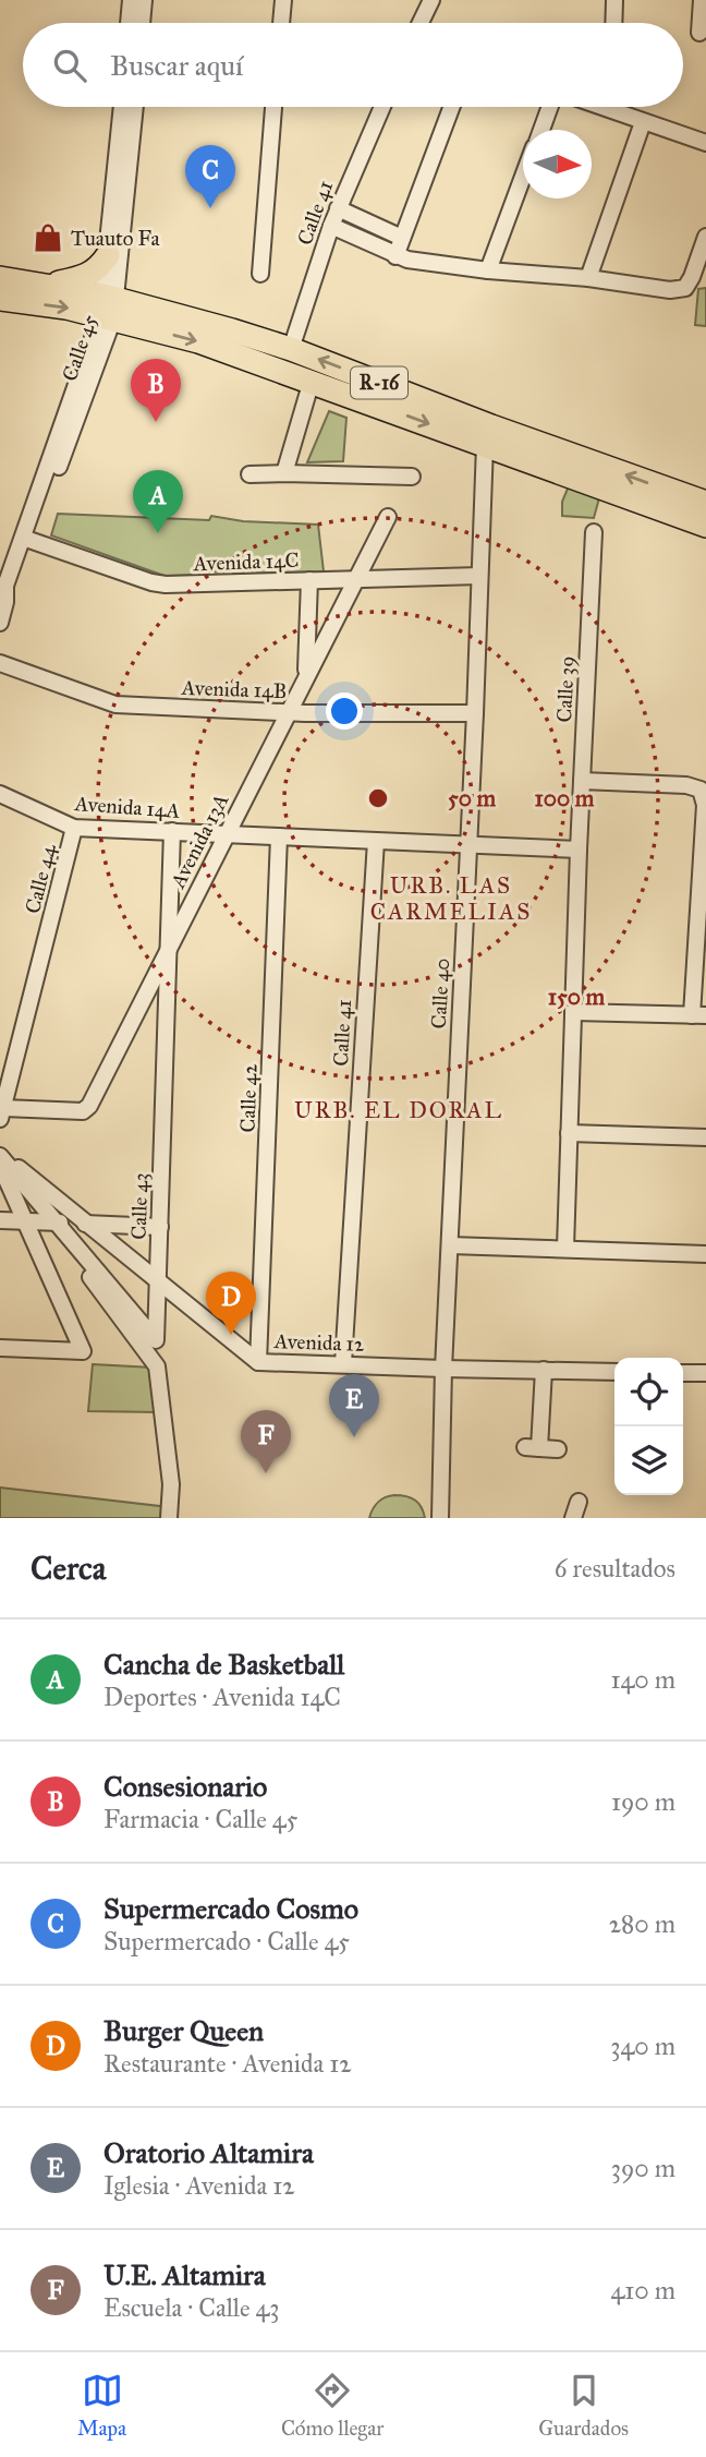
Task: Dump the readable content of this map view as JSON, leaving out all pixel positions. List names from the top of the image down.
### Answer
{
  "streets": {
    "main road": ["R-16"],
    "street": [
      "Calle 41",
      "Calle 45",
      "Avenida 14C",
      "Avenida 14B",
      "Calle 39",
      "Avenida 14A",
      "Avenida 13A",
      "Calle 44",
      "Calle 40",
      "Calle 42",
      "Calle 43",
      "Avenida 12"
    ]
  },
  "crossings": [
    ["Calle 41", "R-16"],
    ["Calle 41", "Avenida 14A"],
    ["Calle 41", "Avenida 12"],
    ["Calle 45", "R-16"],
    ["Calle 45", "Avenida 14C"],
    ["R-16", "Calle 40"],
    ["Avenida 14C", "Calle 40"],
    ["Avenida 14B", "Calle 40"],
    ["Calle 39", "Avenida 14A"],
    ["Avenida 14A", "Calle 44"],
    ["Avenida 14A", "Calle 40"],
    ["Avenida 14A", "Calle 42"],
    ["Avenida 14A", "Calle 43"],
    ["Avenida 13A", "Calle 44"],
    ["Calle 40", "Avenida 12"],
    ["Calle 42", "Avenida 12"],
    ["Calle 43", "Avenida 12"]
  ],
  "districts": ["URB. LAS CARMELIAS", "URB. EL DORAL"],
  "places": {
    "shop": ["Tuauto Fa"]
  },
  "north": "right",
  "page": {
    "search": "Buscar aquí",
    "pins": [
      "C",
      "B",
      "A",
      "D",
      "E",
      "F"
    ],
    "heading": ["Cerca", "6 resultados"],
    "list": [
      {
        "mark": "A",
        "name": "Cancha de Basketball",
        "note": "Deportes · Avenida 14C",
        "value": "140 m"
      },
      {
        "mark": "B",
        "name": "Consesionario",
        "note": "Farmacia · Calle 45",
        "value": "190 m"
      },
      {
        "mark": "C",
        "name": "Supermercado Cosmo",
        "note": "Supermercado · Calle 45",
        "value": "280 m"
      },
      {
        "mark": "D",
        "name": "Burger Queen",
        "note": "Restaurante · Avenida 12",
        "value": "340 m"
      },
      {
        "mark": "E",
        "name": "Oratorio Altamira",
        "note": "Iglesia · Avenida 12",
        "value": "390 m"
      },
      {
        "mark": "F",
        "name": "U.E. Altamira",
        "note": "Escuela · Calle 43",
        "value": "410 m"
      }
    ],
    "nav": ["Mapa", "Cómo llegar", "Guardados"]
  },
  "rings": ["50 m", "100 m", "150 m"]
}
